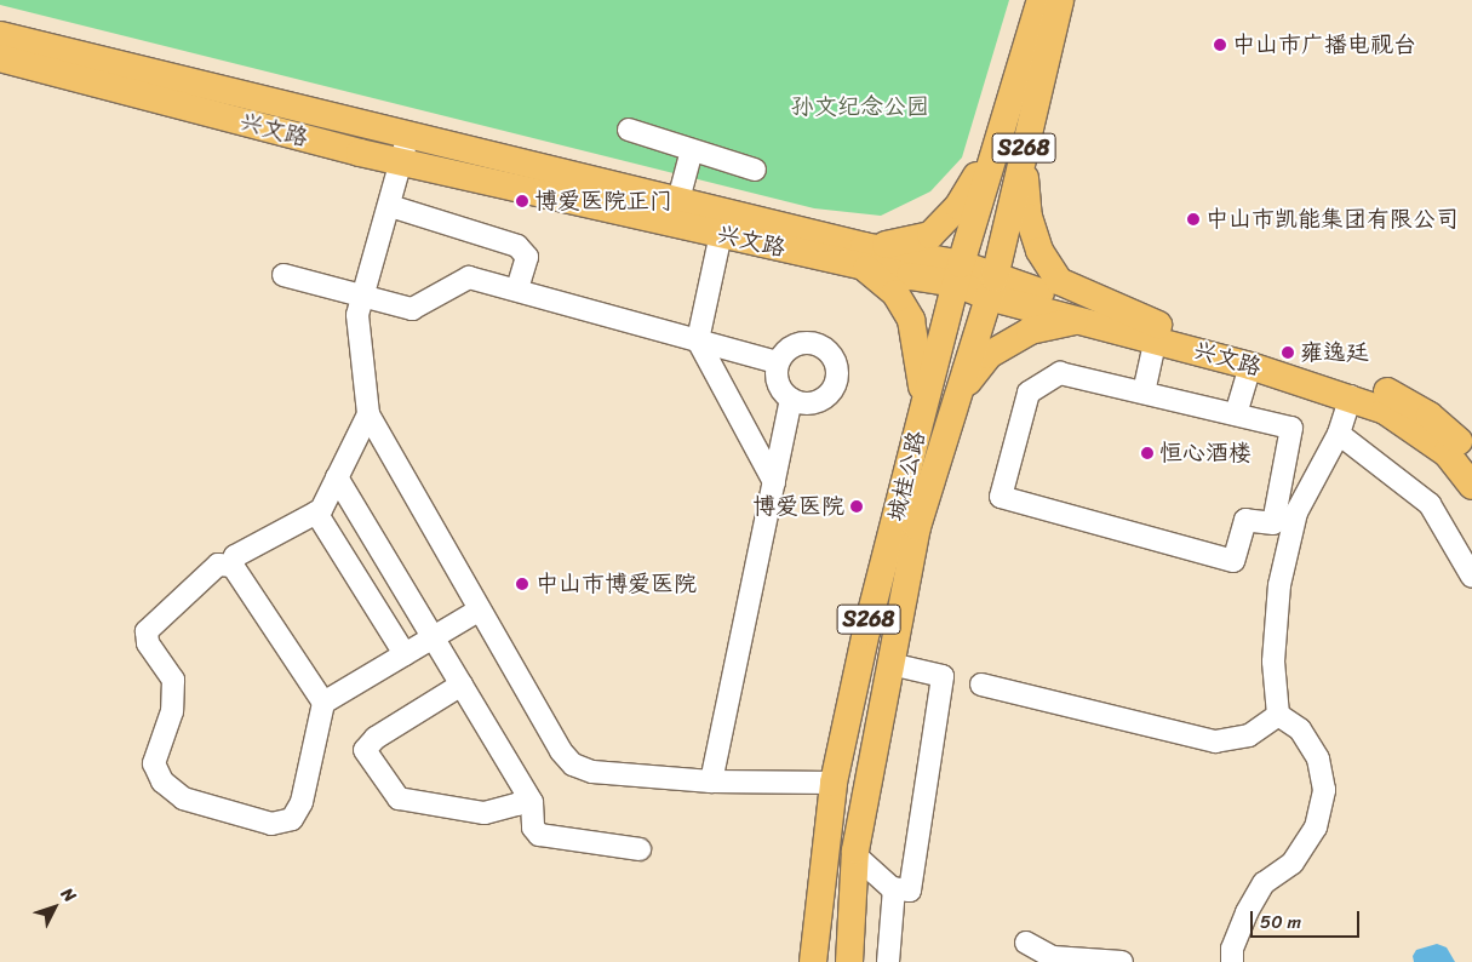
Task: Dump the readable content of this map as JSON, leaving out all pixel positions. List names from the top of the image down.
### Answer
{
  "streets": {
    "main road": ["兴文路", "S268", "城桂公路"]
  },
  "crossings": [
    ["兴文路", "城桂公路"]
  ],
  "parks": ["孙文纪念公园"],
  "places": [
    "中山市广播电视台",
    "博爱医院正门",
    "中山市凯能集团有限公司",
    "雍逸廷",
    "恒心酒楼",
    "博爱医院",
    "中山市博爱医院"
  ],
  "scale_bar": "50 m",
  "north": "top right"
}
